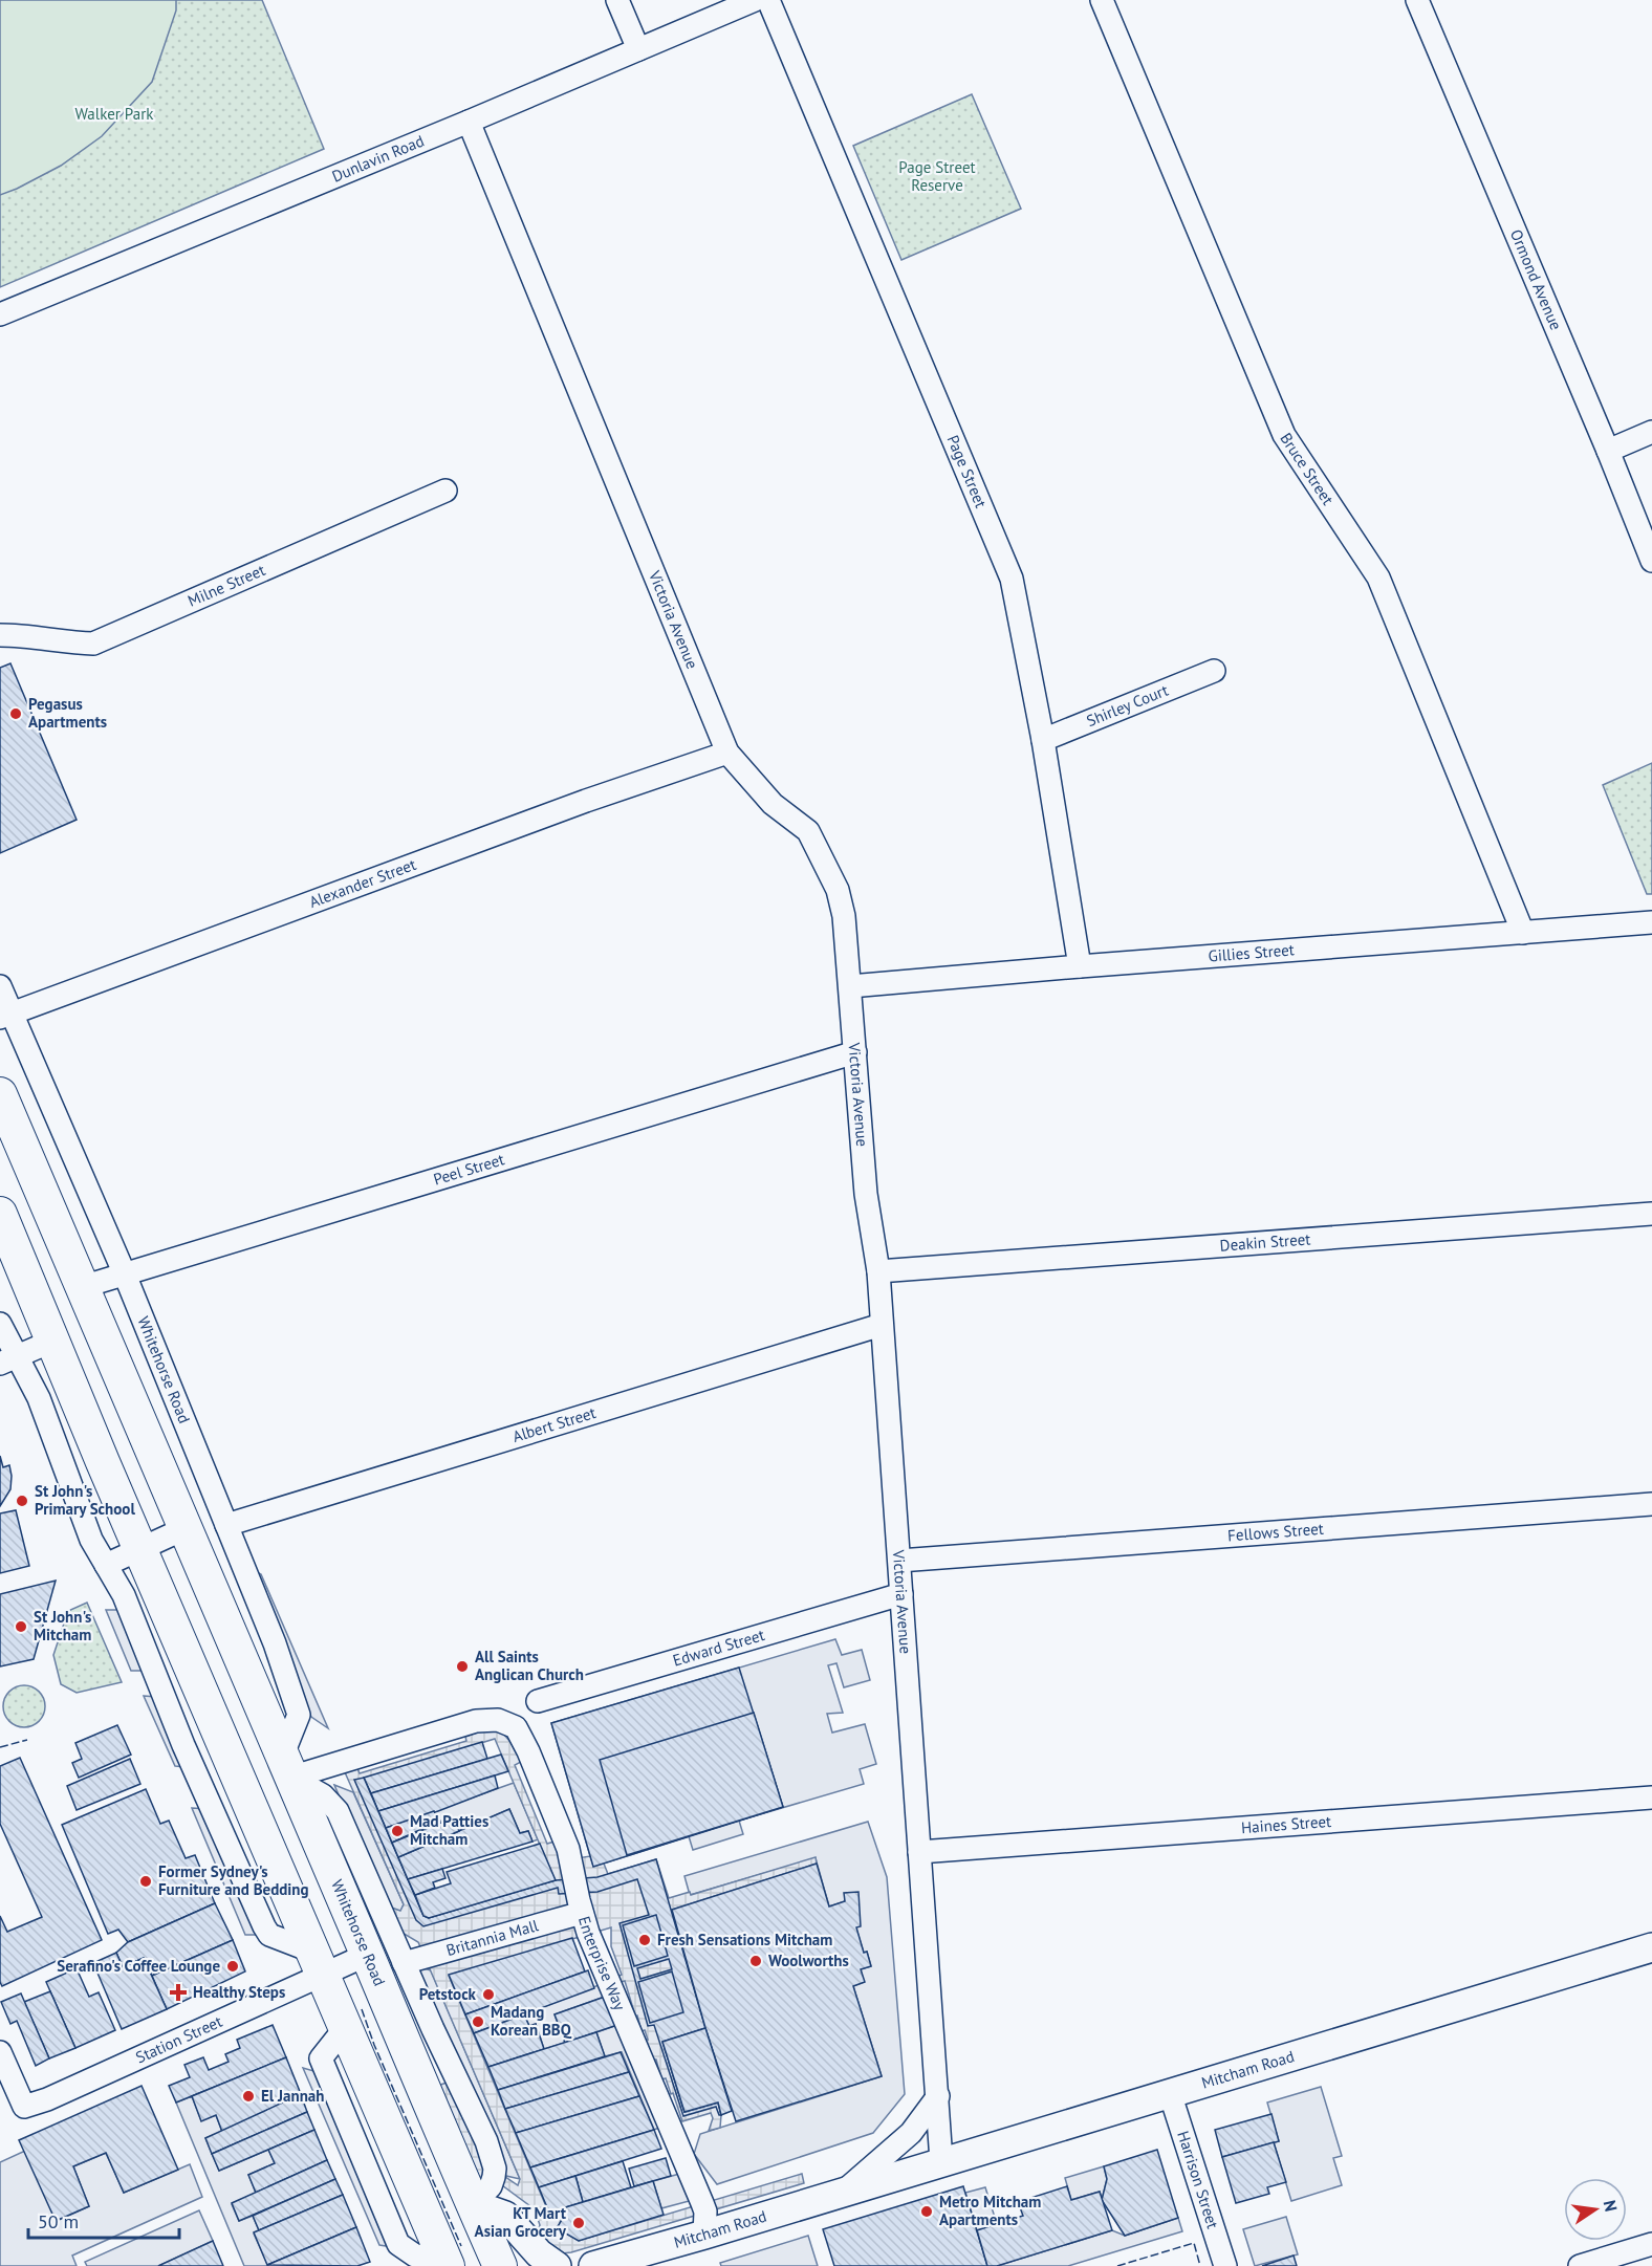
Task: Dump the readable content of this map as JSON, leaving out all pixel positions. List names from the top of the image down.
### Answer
{
  "streets": {
    "highway": ["Whitehorse Road"],
    "main road": ["Mitcham Road"],
    "street": [
      "Dunlavin Road",
      "Ormond Avenue",
      "Bruce Street",
      "Page Street",
      "Milne Street",
      "Victoria Avenue",
      "Shirley Court",
      "Alexander Street",
      "Gillies Street",
      "Peel Street",
      "Deakin Street",
      "Albert Street",
      "Fellows Street",
      "Edward Street",
      "Haines Street",
      "Britannia Mall",
      "Enterprise Way",
      "Station Street",
      "Harrison Street"
    ]
  },
  "crossings": [
    ["Dunlavin Road", "Victoria Avenue"],
    ["Bruce Street", "Gillies Street"],
    ["Page Street", "Shirley Court"],
    ["Page Street", "Gillies Street"],
    ["Victoria Avenue", "Alexander Street"],
    ["Victoria Avenue", "Gillies Street"],
    ["Victoria Avenue", "Peel Street"],
    ["Victoria Avenue", "Deakin Street"],
    ["Victoria Avenue", "Albert Street"],
    ["Victoria Avenue", "Fellows Street"],
    ["Victoria Avenue", "Edward Street"],
    ["Victoria Avenue", "Haines Street"],
    ["Victoria Avenue", "Mitcham Road"],
    ["Alexander Street", "Whitehorse Road"],
    ["Peel Street", "Whitehorse Road"],
    ["Whitehorse Road", "Albert Street"],
    ["Whitehorse Road", "Britannia Mall"],
    ["Whitehorse Road", "Enterprise Way"],
    ["Whitehorse Road", "Station Street"],
    ["Britannia Mall", "Enterprise Way"],
    ["Enterprise Way", "Mitcham Road"],
    ["Mitcham Road", "Harrison Street"]
  ],
  "parks": ["Walker Park", "Page Street Reserve"],
  "places": {
    "other": [
      "Pegasus Apartments",
      "St John's Primary School",
      "St John's Mitcham",
      "All Saints Anglican Church",
      "Mad Patties Mitcham",
      "Former Sydney's Furniture and Bedding",
      "Fresh Sensations Mitcham",
      "Woolworths",
      "Serafino's Coffee Lounge",
      "Petstock",
      "Madang Korean BBQ",
      "El Jannah",
      "Metro Mitcham Apartments",
      "KT Mart Asian Grocery"
    ],
    "health": ["Healthy Steps"]
  },
  "scale_bar": "50 m",
  "north": "right"
}
